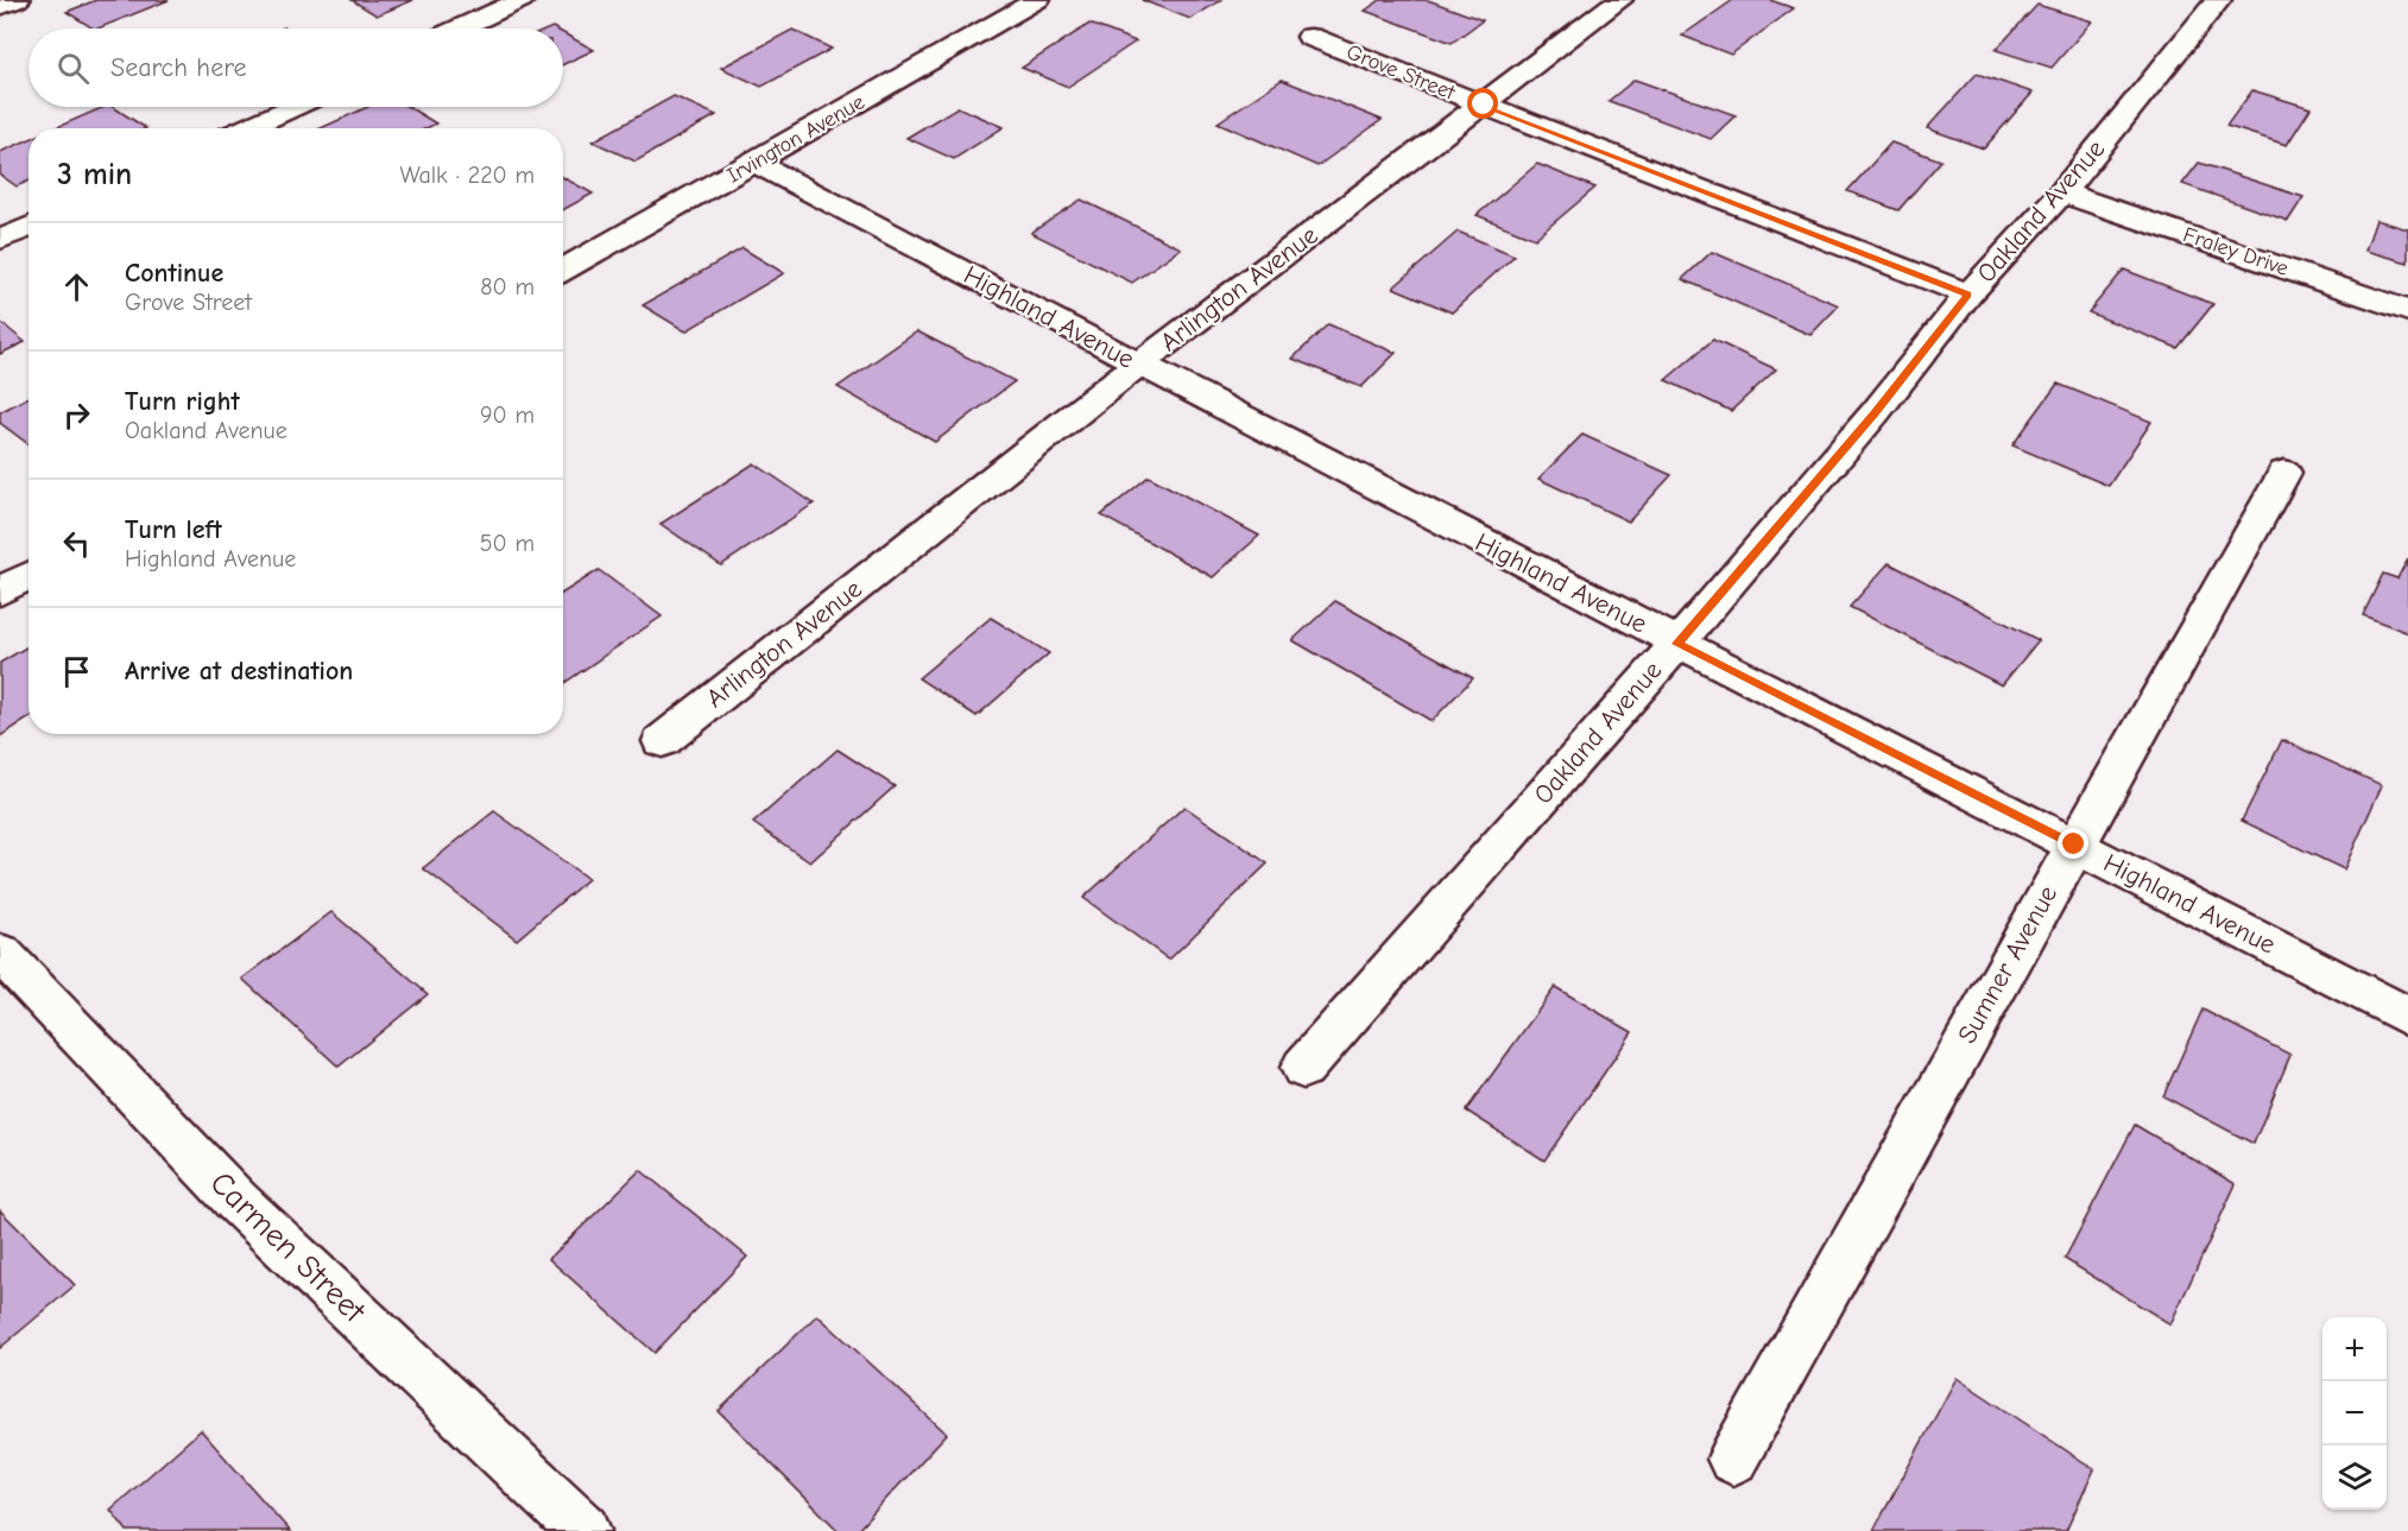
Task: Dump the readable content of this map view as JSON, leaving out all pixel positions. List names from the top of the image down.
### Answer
{
  "streets": {
    "street": [
      "Grove Street",
      "Irvington Avenue",
      "Oakland Avenue",
      "Fraley Drive",
      "Arlington Avenue",
      "Highland Avenue",
      "Sumner Avenue",
      "Carmen Street"
    ]
  },
  "crossings": [
    ["Grove Street", "Oakland Avenue"],
    ["Grove Street", "Arlington Avenue"],
    ["Irvington Avenue", "Highland Avenue"],
    ["Oakland Avenue", "Fraley Drive"],
    ["Oakland Avenue", "Highland Avenue"],
    ["Arlington Avenue", "Highland Avenue"],
    ["Highland Avenue", "Sumner Avenue"]
  ],
  "page": {
    "search": "Search here",
    "heading": ["3 min", "Walk · 220 m"],
    "list": [
      ["Continue", "Grove Street", "80 m"],
      ["Turn right", "Oakland Avenue", "90 m"],
      ["Turn left", "Highland Avenue", "50 m"],
      "Arrive at destination"
    ],
    "map_buttons": ["+", "−"]
  }
}
